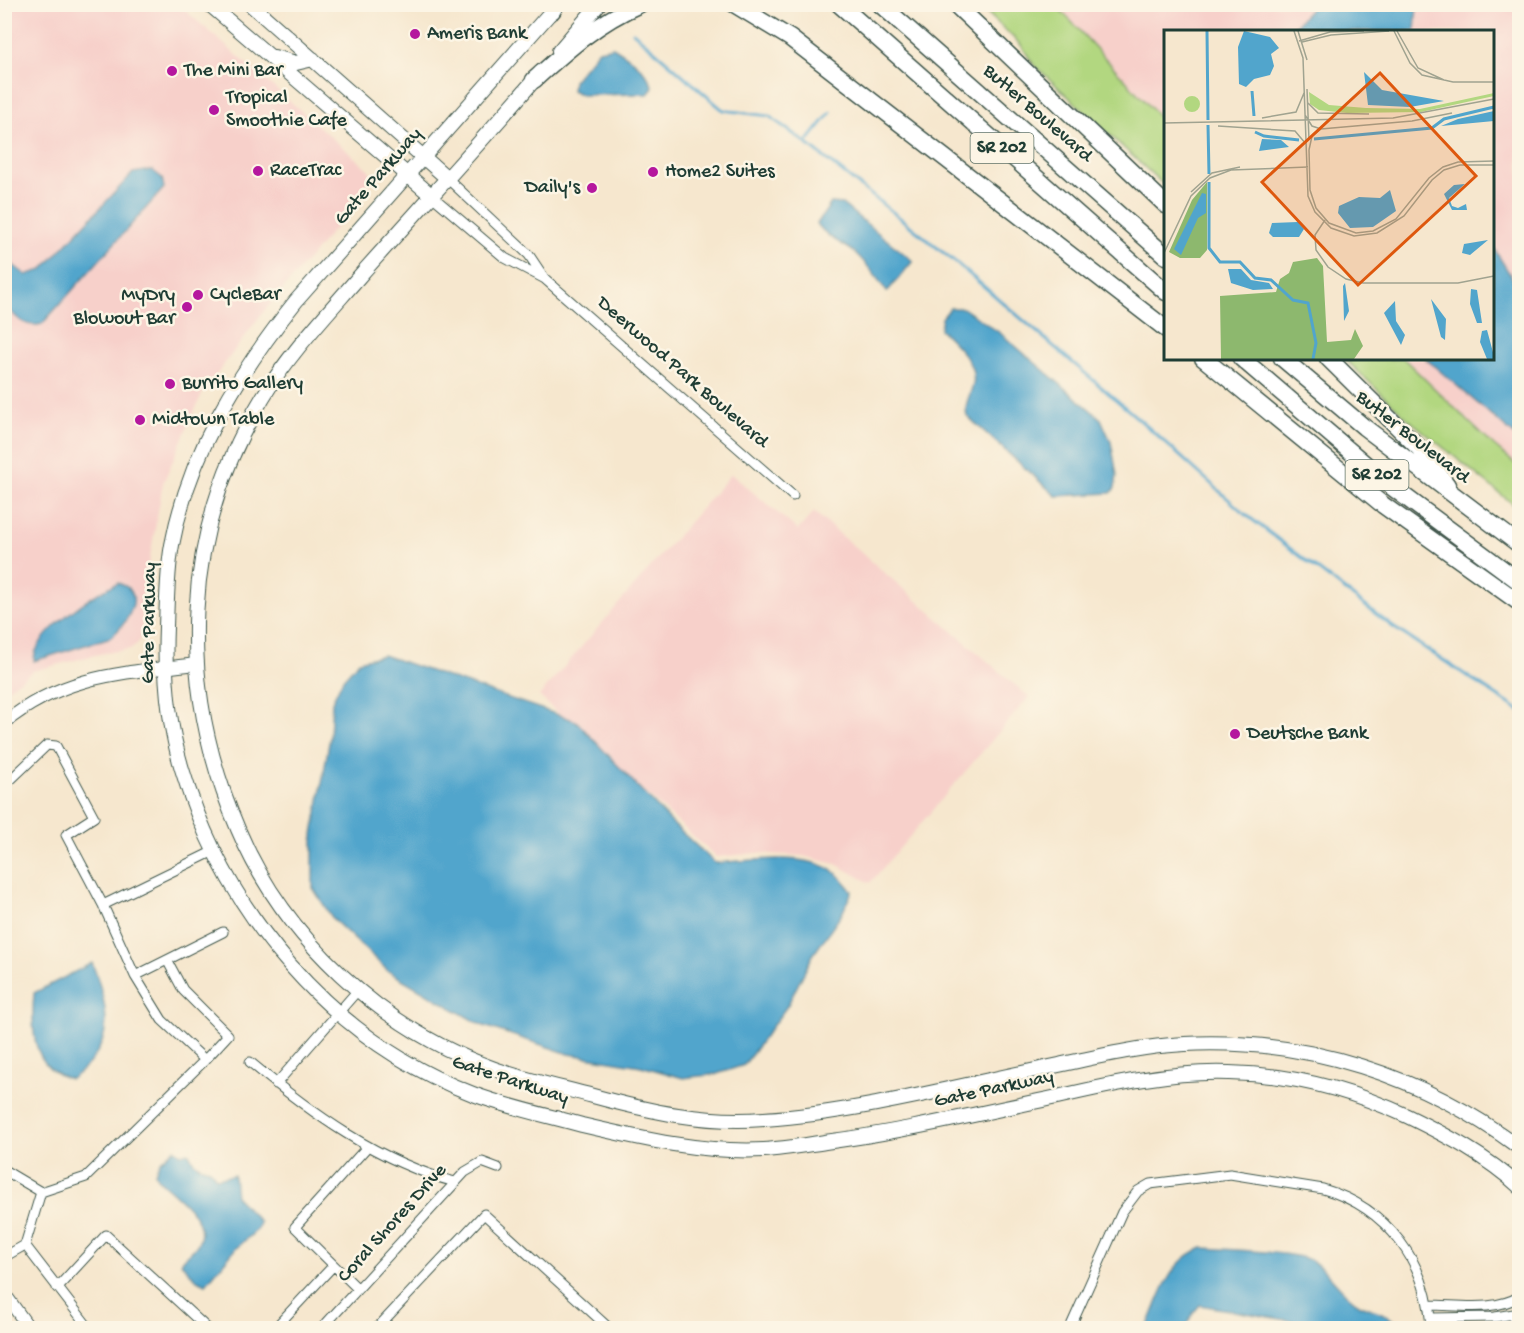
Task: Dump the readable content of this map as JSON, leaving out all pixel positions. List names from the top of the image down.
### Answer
{
  "streets": {
    "highway": ["Butler Boulevard", "SR 202"],
    "main road": ["Gate Parkway", "Deerwood Park Boulevard"],
    "street": ["Coral Shores Drive"]
  },
  "crossings": [
    ["Gate Parkway", "Deerwood Park Boulevard"]
  ],
  "places": [
    "Ameris Bank",
    "The Mini Bar",
    "Tropical Smoothie Cafe",
    "RaceTrac",
    "Home2 Suites",
    "Daily's",
    "CycleBar",
    "MyDry Blowout Bar",
    "Burrito Gallery",
    "Midtown Table",
    "Deutsche Bank"
  ]
}
